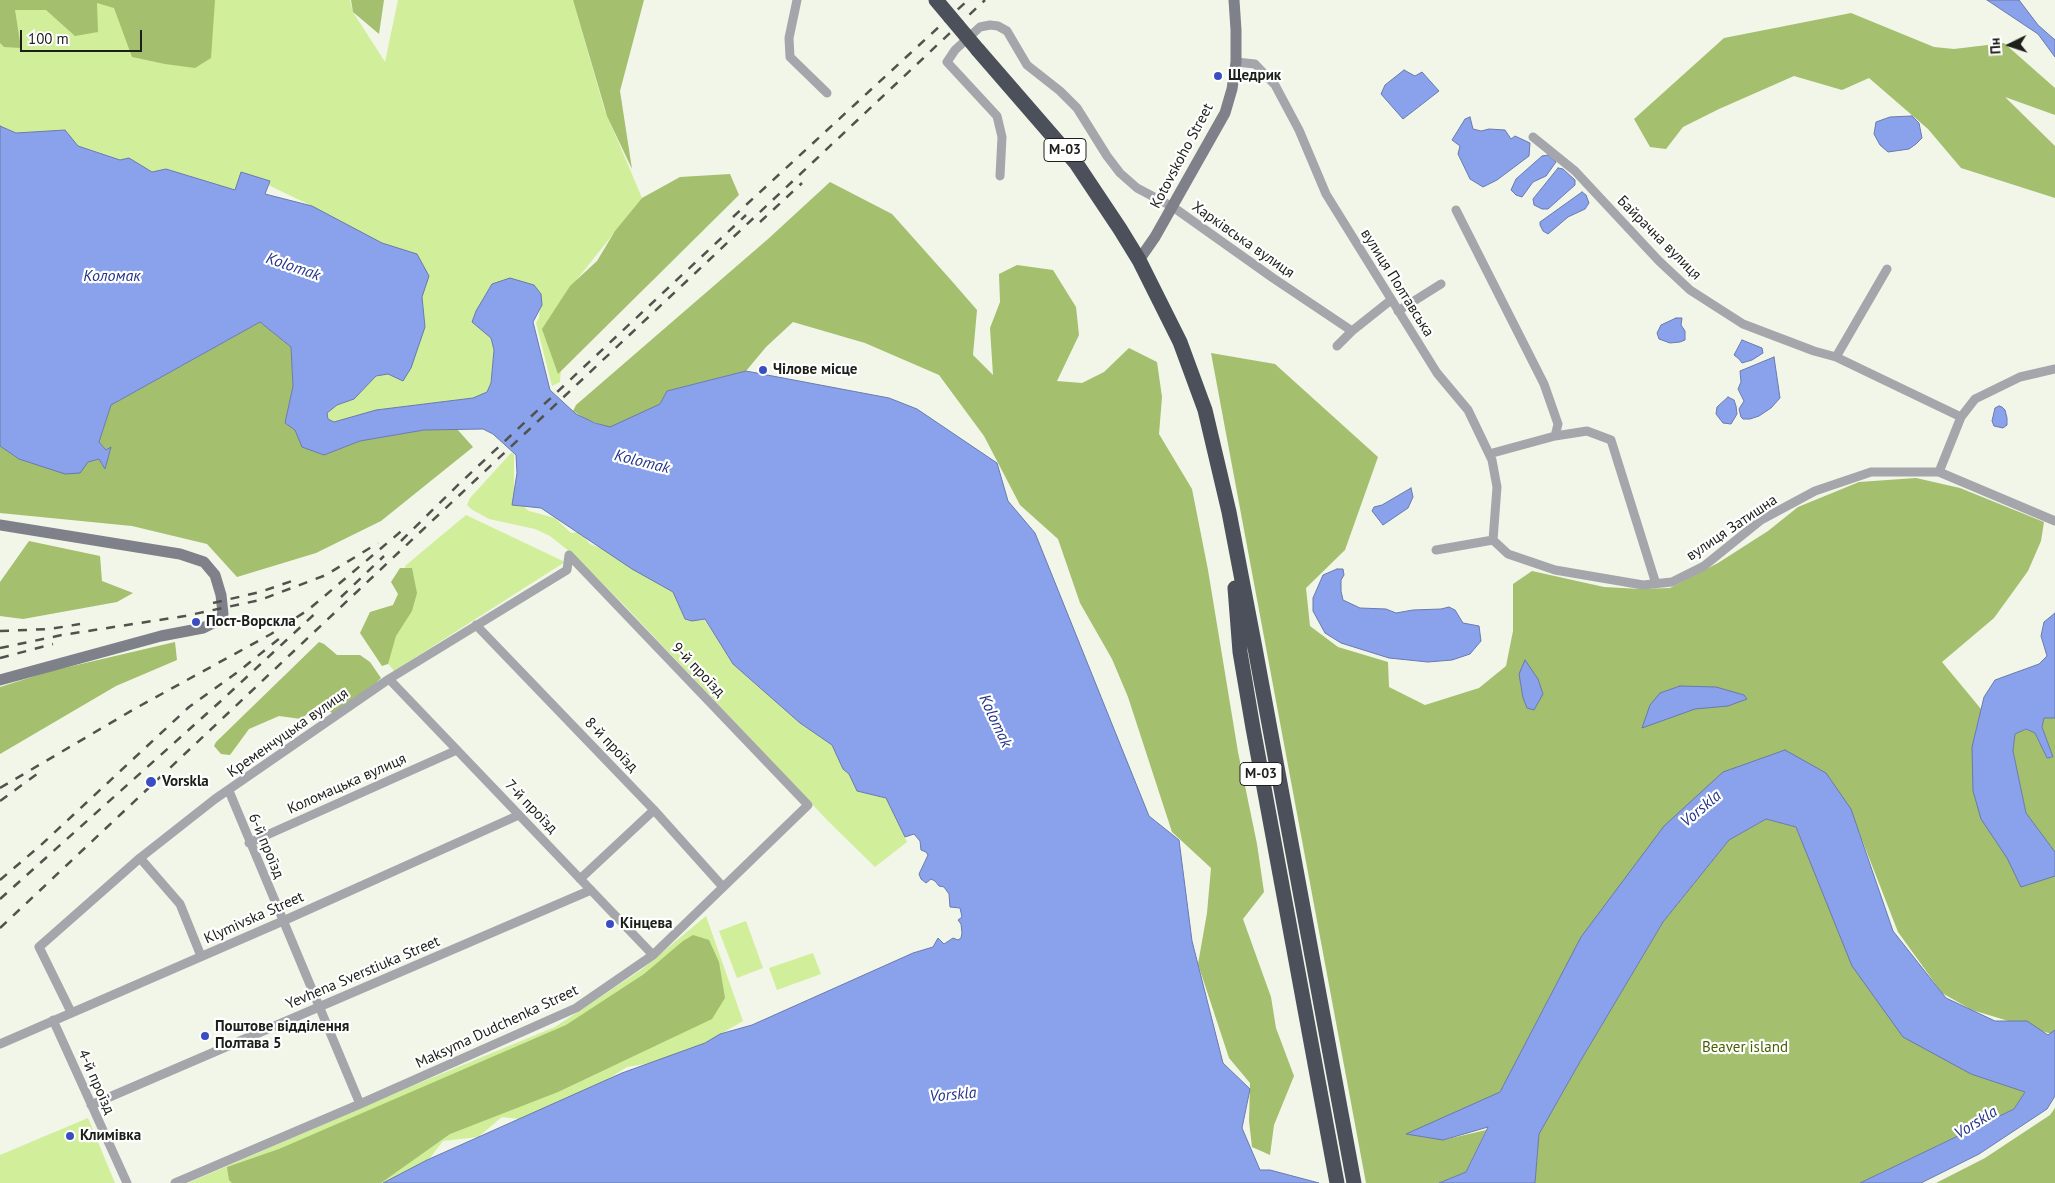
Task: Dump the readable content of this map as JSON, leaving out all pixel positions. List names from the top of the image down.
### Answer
{
  "streets": {
    "highway": ["М-03"],
    "street": [
      "Kotovskoho Street",
      "Байрачна вулиця",
      "Харківська вулиця",
      "вулиця Полтавська",
      "вулиця Затишна",
      "9-й проїзд",
      "Кременчуцька вулиця",
      "8-й проїзд",
      "Коломацька вулиця",
      "7-й проїзд",
      "6-й проїзд",
      "Klymivska Street",
      "Yevhena Sverstiuka Street",
      "Maksyma Dudchenka Street",
      "4-й проїзд"
    ]
  },
  "crossings": [
    ["М-03", "Kotovskoho Street"],
    ["Kotovskoho Street", "Харківська вулиця"],
    ["Kotovskoho Street", "вулиця Полтавська"],
    ["вулиця Полтавська", "вулиця Затишна"],
    ["9-й проїзд", "Кременчуцька вулиця"],
    ["9-й проїзд", "Maksyma Dudchenka Street"],
    ["Кременчуцька вулиця", "8-й проїзд"],
    ["Кременчуцька вулиця", "7-й проїзд"],
    ["Кременчуцька вулиця", "6-й проїзд"],
    ["Кременчуцька вулиця", "Klymivska Street"],
    ["8-й проїзд", "Maksyma Dudchenka Street"],
    ["Коломацька вулиця", "7-й проїзд"],
    ["Коломацька вулиця", "6-й проїзд"],
    ["7-й проїзд", "Klymivska Street"],
    ["7-й проїзд", "Yevhena Sverstiuka Street"],
    ["7-й проїзд", "Maksyma Dudchenka Street"],
    ["6-й проїзд", "Klymivska Street"],
    ["6-й проїзд", "Yevhena Sverstiuka Street"],
    ["6-й проїзд", "Maksyma Dudchenka Street"],
    ["Klymivska Street", "4-й проїзд"],
    ["Yevhena Sverstiuka Street", "4-й проїзд"]
  ],
  "water": ["Kolomak", "Коломак", "Vorskla"],
  "parks": ["Beaver island"],
  "places": [
    "Щедрик",
    "Чілове місце",
    "Пост-Ворскла",
    "Vorskla",
    "Кінцева",
    "Поштове відділення Полтава 5",
    "Климівка"
  ],
  "scale_bar": "100 m",
  "north": "left"
}
